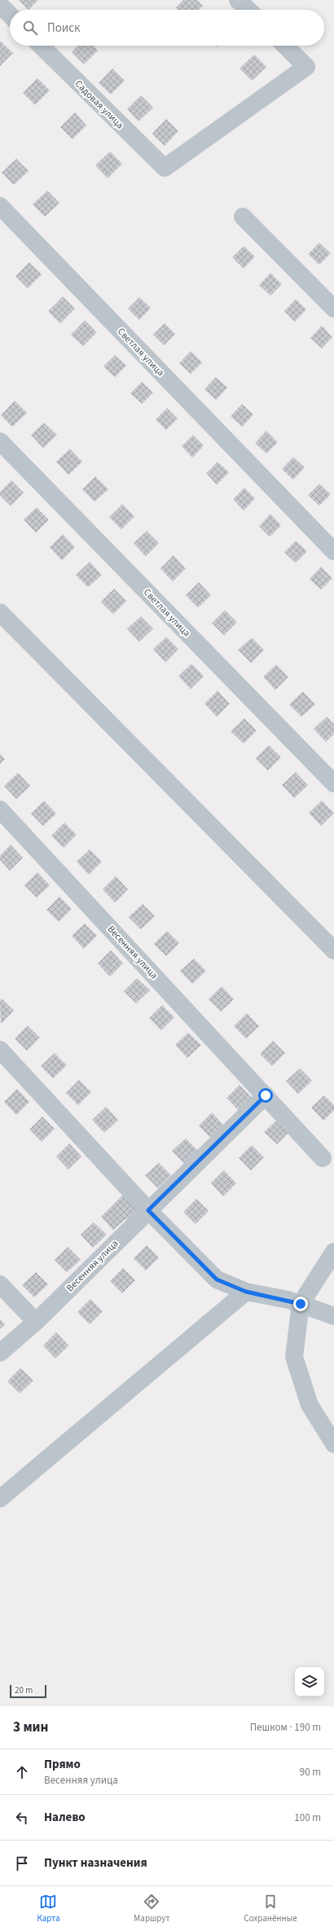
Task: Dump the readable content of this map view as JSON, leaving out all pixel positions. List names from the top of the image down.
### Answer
{
  "streets": {
    "street": ["Садовая улица", "Светлая улица", "Весенняя улица"]
  },
  "scale_bar": "20 m",
  "page": {
    "search": "Поиск",
    "scale": "20 m",
    "heading": ["3 мин", "Пешком · 190 m"],
    "list": [
      ["Прямо", "Весенняя улица", "90 m"],
      ["Налево", "100 m"],
      "Пункт назначения"
    ],
    "nav": ["Карта", "Маршрут", "Сохранённые"]
  }
}
